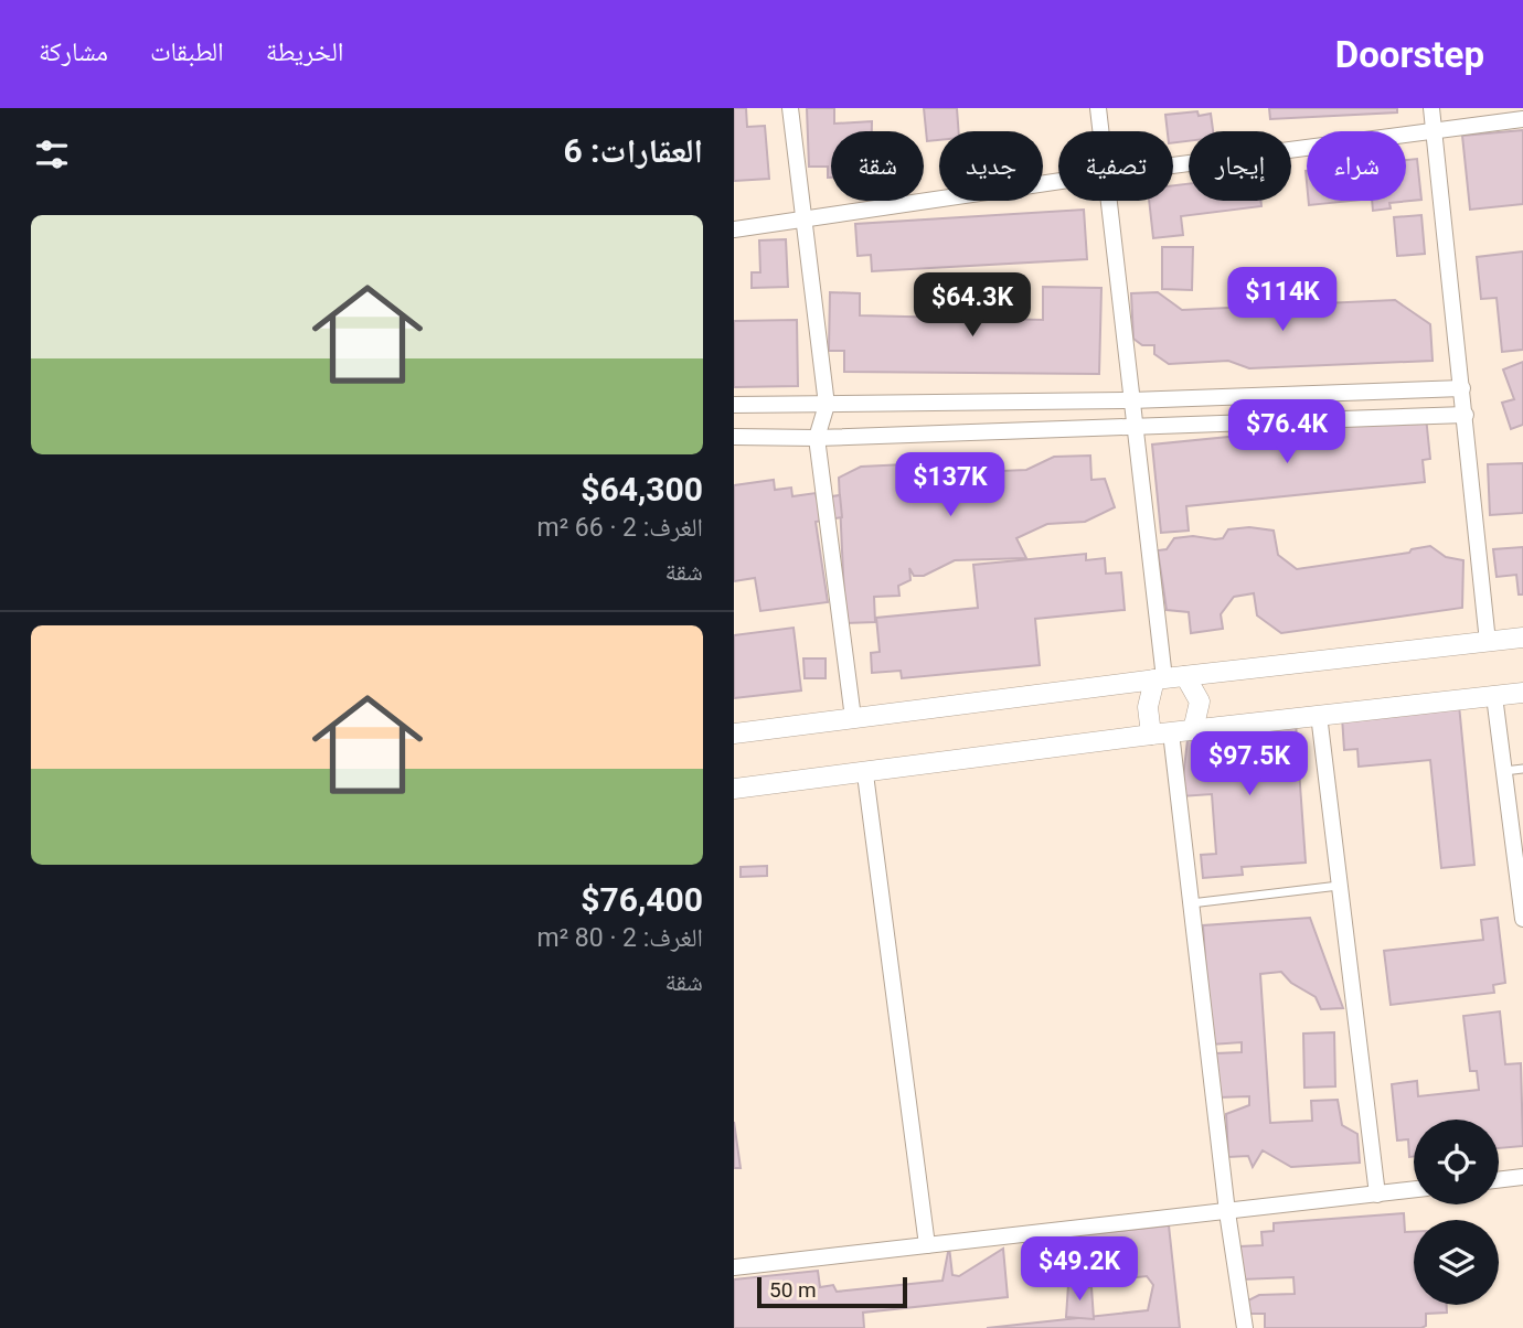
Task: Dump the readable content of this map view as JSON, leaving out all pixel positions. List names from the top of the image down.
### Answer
{
  "scale_bar": "50 m",
  "page": {
    "header": "Doorstep",
    "nav": ["الخريطة", "الطبقات", "مشاركة"],
    "heading": "العقارات: 6",
    "chip": [
      "شراء",
      "إيجار",
      "تصفية",
      "جديد",
      "شقة"
    ],
    "list": [
      {
        "name": "$64,300",
        "note": "الغرف: 2 · 66 m² · شقة"
      },
      {
        "name": "$76,400",
        "note": "الغرف: 2 · 80 m² · شقة"
      }
    ],
    "price": [
      "$114K",
      "$64.3K",
      "$76.4K",
      "$137K",
      "$97.5K",
      "$49.2K"
    ],
    "scale": "50 m"
  }
}
